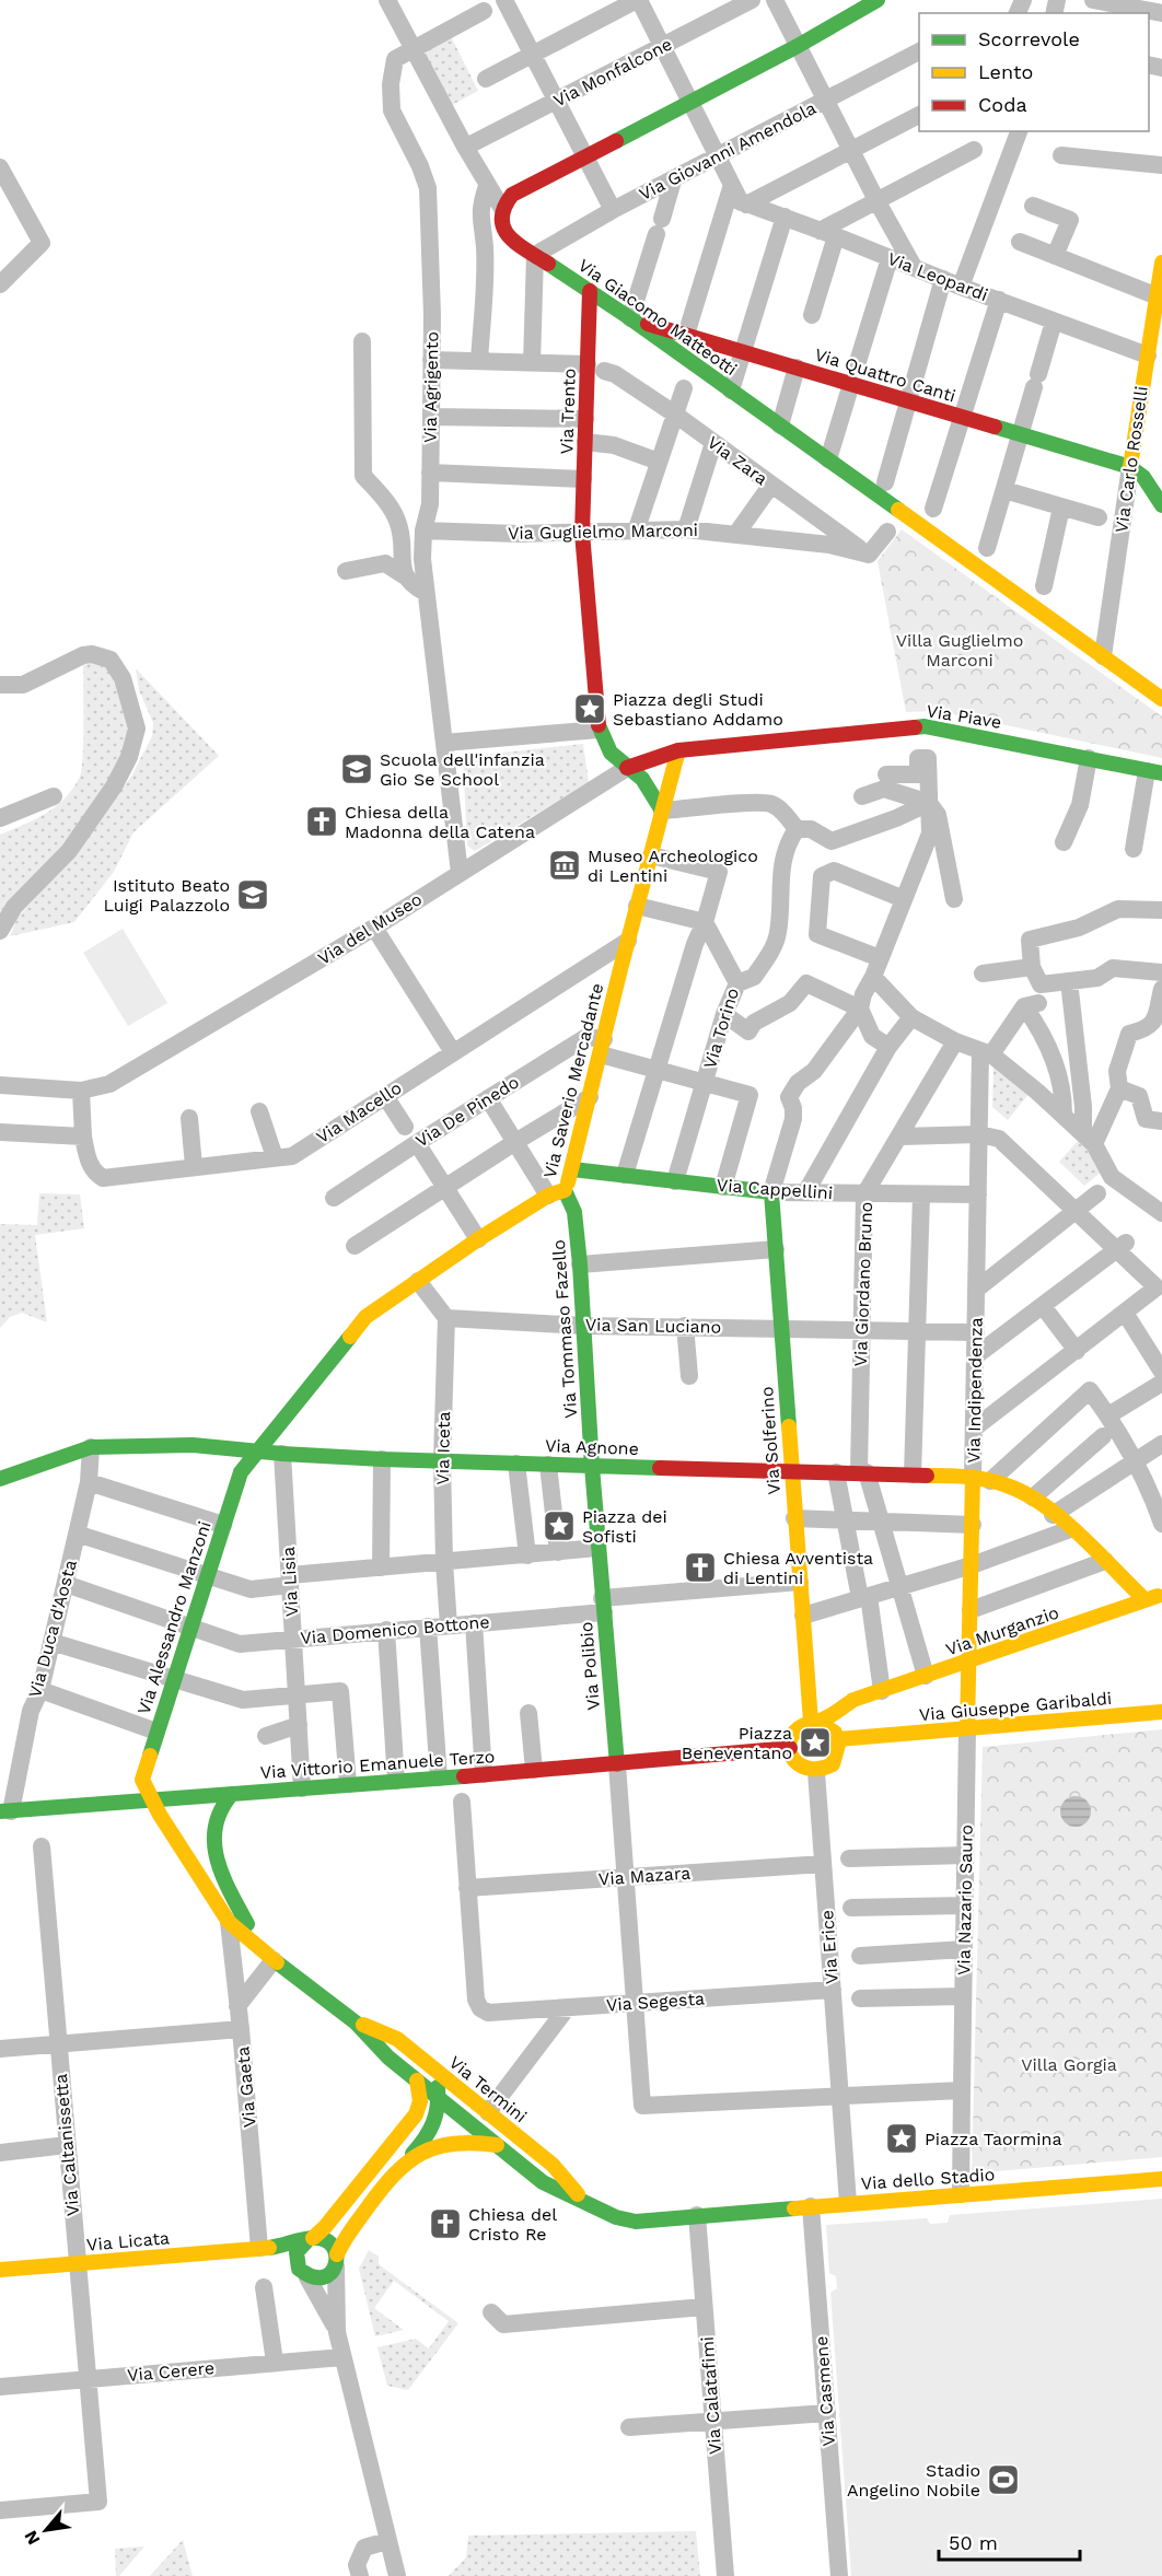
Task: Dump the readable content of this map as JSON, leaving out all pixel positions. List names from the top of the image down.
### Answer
{
  "streets": {
    "main road": [
      "Via Giacomo Matteotti",
      "Via Quattro Canti",
      "Via Trento",
      "Via Carlo Rosselli",
      "Via Piave",
      "Via Saverio Mercadante",
      "Via Cappellini",
      "Via Tommaso Fazello",
      "Via Indipendenza",
      "Via Solferino",
      "Via Agnone",
      "Via Alessandro Manzoni",
      "Via Murganzio",
      "Via Polibio",
      "Via Giuseppe Garibaldi",
      "Via Vittorio Emanuele Terzo",
      "Via Termini",
      "Via dello Stadio",
      "Via Licata"
    ],
    "street": [
      "Via Monfalcone",
      "Via Giovanni Amendola",
      "Via Leopardi",
      "Via Agrigento",
      "Via Zara",
      "Via Guglielmo Marconi",
      "Via del Museo",
      "Via Torino",
      "Via De Pinedo",
      "Via Macello",
      "Via Giordano Bruno",
      "Via San Luciano",
      "Via Iceta",
      "Via Lisia",
      "Via Duca d'Aosta",
      "Via Domenico Bottone",
      "Via Mazara",
      "Via Nazario Sauro",
      "Via Erice",
      "Via Segesta",
      "Via Gaeta",
      "Via Caltanissetta",
      "Via Cerere",
      "Via Casmene",
      "Via Calatafimi"
    ]
  },
  "crossings": [
    ["Via Giovanni Amendola", "Via Giacomo Matteotti"],
    ["Via Leopardi", "Via Carlo Rosselli"],
    ["Via Giacomo Matteotti", "Via Quattro Canti"],
    ["Via Giacomo Matteotti", "Via Trento"],
    ["Via Giacomo Matteotti", "Via Carlo Rosselli"],
    ["Via Quattro Canti", "Via Carlo Rosselli"],
    ["Via Agrigento", "Via Guglielmo Marconi"],
    ["Via Agrigento", "Via del Museo"],
    ["Via Trento", "Via Zara"],
    ["Via Trento", "Via Guglielmo Marconi"],
    ["Via Zara", "Via Guglielmo Marconi"],
    ["Via Piave", "Via del Museo"],
    ["Via Piave", "Via Saverio Mercadante"],
    ["Via del Museo", "Via Macello"],
    ["Via Torino", "Via Cappellini"],
    ["Via Saverio Mercadante", "Via De Pinedo"],
    ["Via Saverio Mercadante", "Via Macello"],
    ["Via Saverio Mercadante", "Via Cappellini"],
    ["Via Saverio Mercadante", "Via Tommaso Fazello"],
    ["Via Saverio Mercadante", "Via Agnone"],
    ["Via Saverio Mercadante", "Via Alessandro Manzoni"],
    ["Via Cappellini", "Via Giordano Bruno"],
    ["Via Cappellini", "Via Indipendenza"],
    ["Via Cappellini", "Via Solferino"],
    ["Via Giordano Bruno", "Via San Luciano"],
    ["Via Giordano Bruno", "Via Agnone"],
    ["Via Giordano Bruno", "Via Murganzio"],
    ["Via San Luciano", "Via Tommaso Fazello"],
    ["Via San Luciano", "Via Indipendenza"],
    ["Via San Luciano", "Via Solferino"],
    ["Via San Luciano", "Via Iceta"],
    ["Via Tommaso Fazello", "Via Agnone"],
    ["Via Tommaso Fazello", "Via Polibio"],
    ["Via Indipendenza", "Via Agnone"],
    ["Via Indipendenza", "Via Murganzio"],
    ["Via Indipendenza", "Via Giuseppe Garibaldi"],
    ["Via Indipendenza", "Via Nazario Sauro"],
    ["Via Solferino", "Via Agnone"],
    ["Via Solferino", "Via Domenico Bottone"],
    ["Via Solferino", "Via Murganzio"],
    ["Via Solferino", "Via Giuseppe Garibaldi"],
    ["Via Solferino", "Via Vittorio Emanuele Terzo"],
    ["Via Solferino", "Via Erice"],
    ["Via Agnone", "Via Iceta"],
    ["Via Agnone", "Via Lisia"],
    ["Via Agnone", "Via Alessandro Manzoni"],
    ["Via Agnone", "Via Duca d'Aosta"],
    ["Via Agnone", "Via Murganzio"],
    ["Via Iceta", "Via Domenico Bottone"],
    ["Via Lisia", "Via Domenico Bottone"],
    ["Via Lisia", "Via Vittorio Emanuele Terzo"],
    ["Via Alessandro Manzoni", "Via Domenico Bottone"],
    ["Via Alessandro Manzoni", "Via Vittorio Emanuele Terzo"],
    ["Via Alessandro Manzoni", "Via Termini"],
    ["Via Duca d'Aosta", "Via Domenico Bottone"],
    ["Via Duca d'Aosta", "Via Vittorio Emanuele Terzo"],
    ["Via Domenico Bottone", "Via Polibio"],
    ["Via Murganzio", "Via Giuseppe Garibaldi"],
    ["Via Murganzio", "Via Vittorio Emanuele Terzo"],
    ["Via Murganzio", "Via Erice"],
    ["Via Polibio", "Via Vittorio Emanuele Terzo"],
    ["Via Giuseppe Garibaldi", "Via Vittorio Emanuele Terzo"],
    ["Via Giuseppe Garibaldi", "Via Nazario Sauro"],
    ["Via Giuseppe Garibaldi", "Via Erice"],
    ["Via Vittorio Emanuele Terzo", "Via Erice"],
    ["Via Vittorio Emanuele Terzo", "Via Termini"],
    ["Via Mazara", "Via Erice"],
    ["Via Mazara", "Via Segesta"],
    ["Via Nazario Sauro", "Via dello Stadio"],
    ["Via Erice", "Via Segesta"],
    ["Via Erice", "Via dello Stadio"],
    ["Via Gaeta", "Via Caltanissetta"],
    ["Via Gaeta", "Via Licata"],
    ["Via Termini", "Via dello Stadio"],
    ["Via Termini", "Via Calatafimi"],
    ["Via Caltanissetta", "Via Licata"],
    ["Via Caltanissetta", "Via Cerere"],
    ["Via dello Stadio", "Via Casmene"],
    ["Via dello Stadio", "Via Calatafimi"]
  ],
  "parks": ["Villa Guglielmo Marconi", "Villa Gorgia"],
  "places": {
    "place": [
      "Piazza degli Studi Sebastiano Addamo",
      "Piazza dei Sofisti",
      "Piazza Beneventano",
      "Piazza Taormina"
    ],
    "school or university": ["Scuola dell'infanzia Gio Se School", "Istituto Beato Luigi Palazzolo"],
    "church": ["Chiesa della Madonna della Catena", "Chiesa Avventista di Lentini", "Chiesa del Cristo Re"],
    "museum": ["Museo Archeologico di Lentini"],
    "sports": ["Stadio Angelino Nobile"]
  },
  "legend": ["Scorrevole", "Lento", "Coda"],
  "scale_bar": "50 m",
  "north": "bottom left"
}
